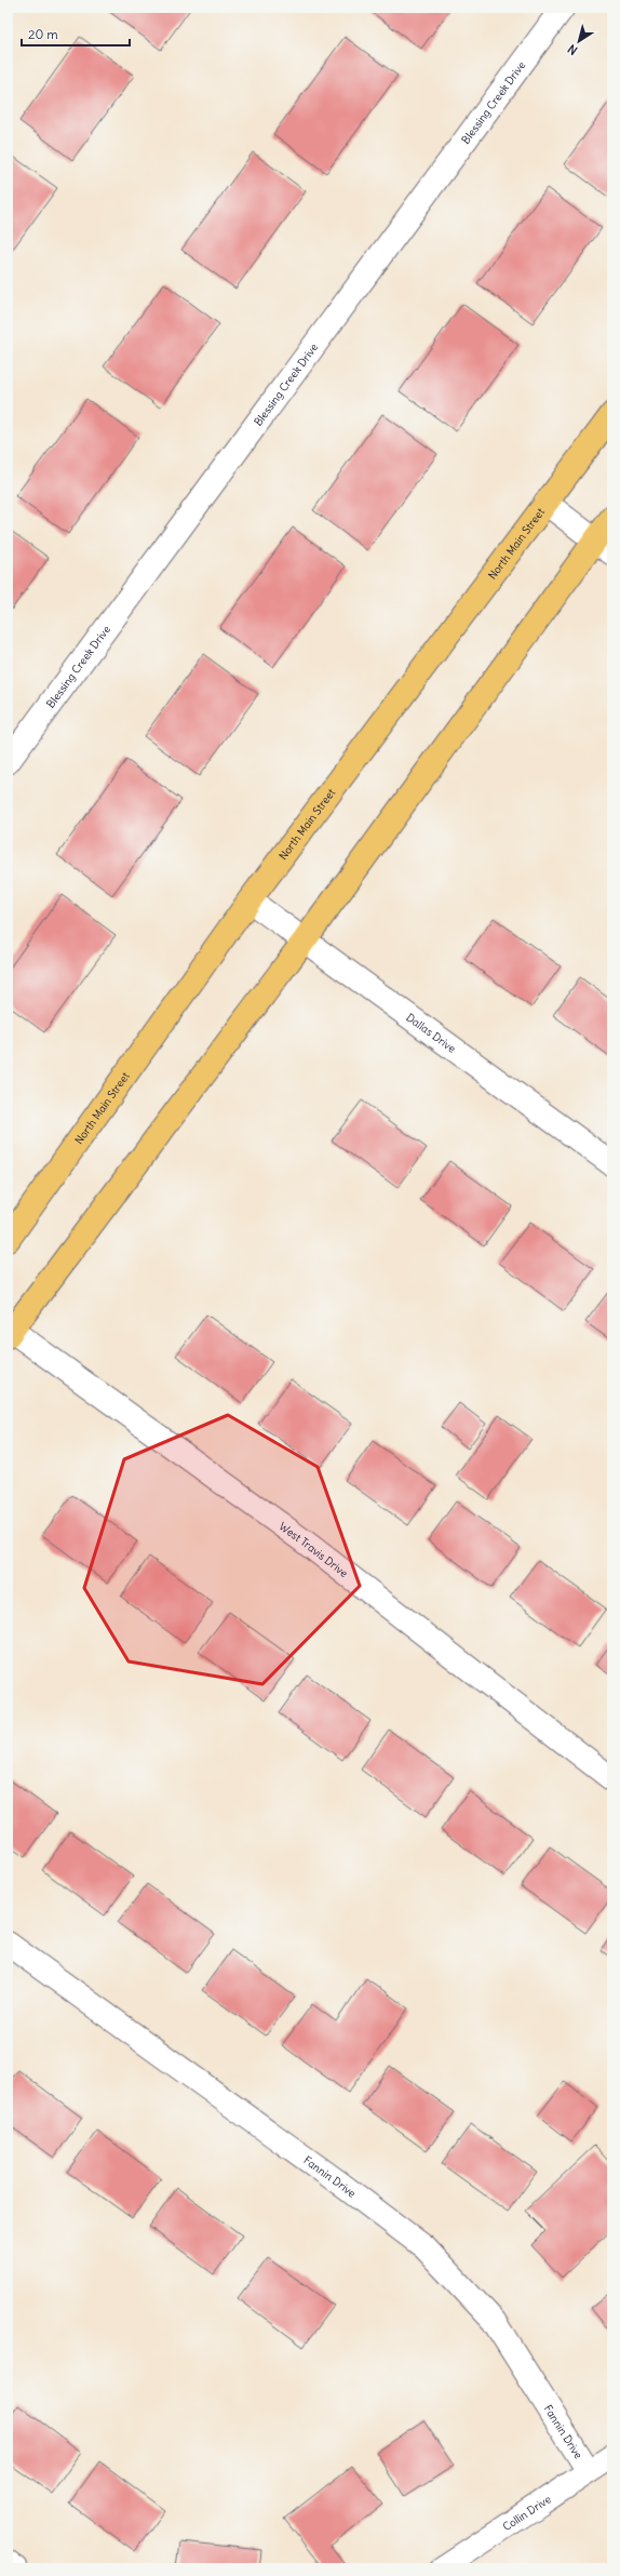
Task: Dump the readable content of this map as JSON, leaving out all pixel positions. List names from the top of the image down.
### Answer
{
  "streets": {
    "main road": ["North Main Street"],
    "street": [
      "Blessing Creek Drive",
      "Dallas Drive",
      "West Travis Drive",
      "Fannin Drive",
      "Collin Drive"
    ]
  },
  "crossings": [
    ["North Main Street", "Dallas Drive"],
    ["Fannin Drive", "Collin Drive"]
  ],
  "scale_bar": "20 m",
  "north": "bottom left"
}
